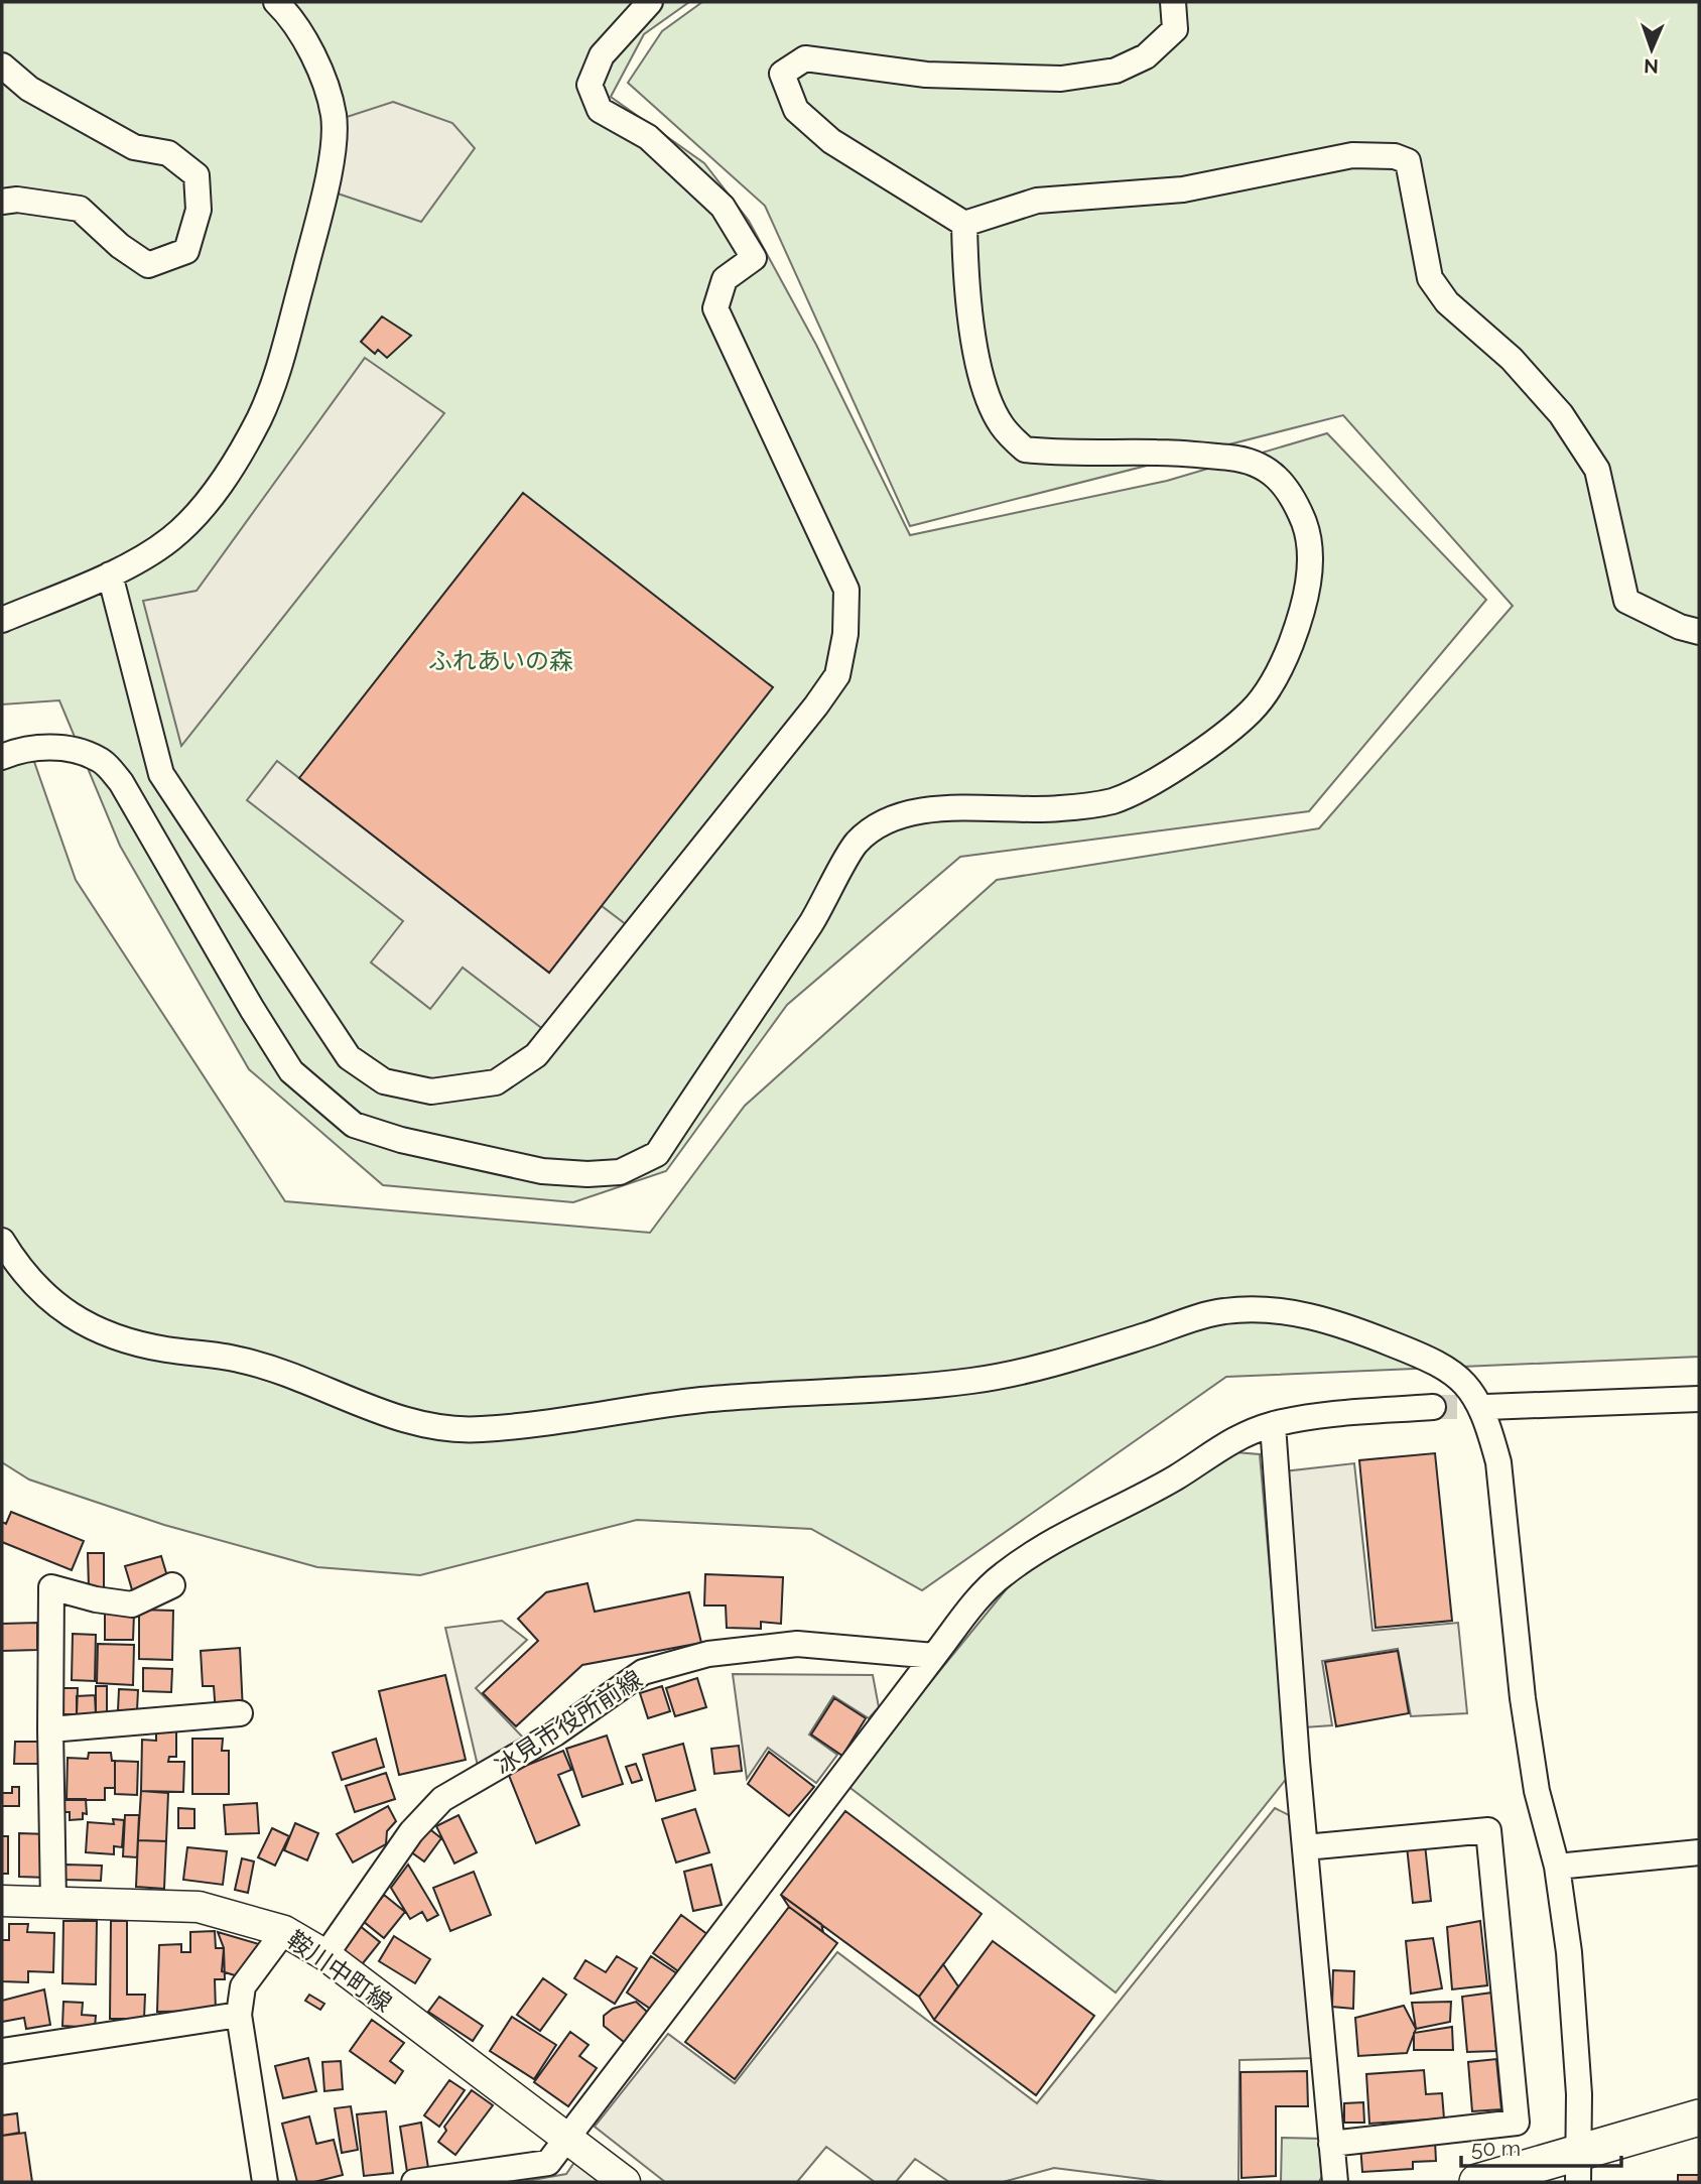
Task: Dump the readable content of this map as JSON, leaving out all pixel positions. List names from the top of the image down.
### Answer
{
  "streets": {
    "main road": ["鞍川中町線"],
    "street": ["冰見市役所前線"]
  },
  "crossings": [
    ["冰見市役所前線", "鞍川中町線"]
  ],
  "parks": ["ふれあいの森"],
  "scale_bar": "50 m",
  "north": "bottom"
}
